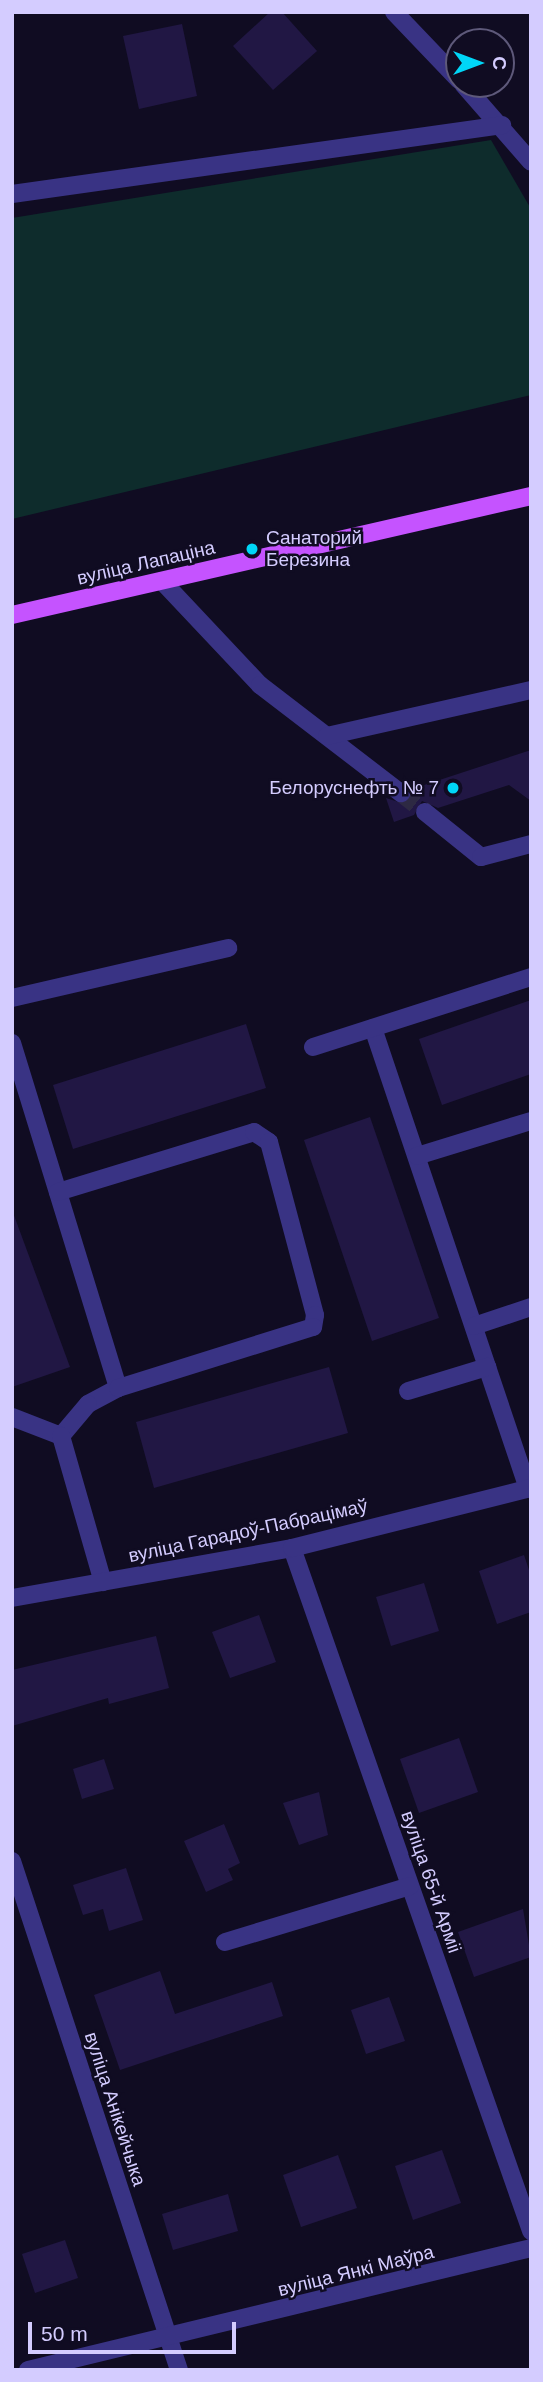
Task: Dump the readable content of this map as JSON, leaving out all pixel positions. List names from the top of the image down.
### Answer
{
  "streets": {
    "main road": ["вуліца Лапаціна"],
    "street": [
      "вуліца Гарадоў-Пабрацімаў",
      "вуліца 65-й Арміі",
      "вуліца Анікейчыка",
      "вуліца Янкі Маўра"
    ]
  },
  "crossings": [
    ["вуліца Гарадоў-Пабрацімаў", "вуліца 65-й Арміі"],
    ["вуліца Анікейчыка", "вуліца Янкі Маўра"]
  ],
  "places": ["Санаторий Березина", "Белоруснефть № 7"],
  "scale_bar": "50 m",
  "north": "right"
}
